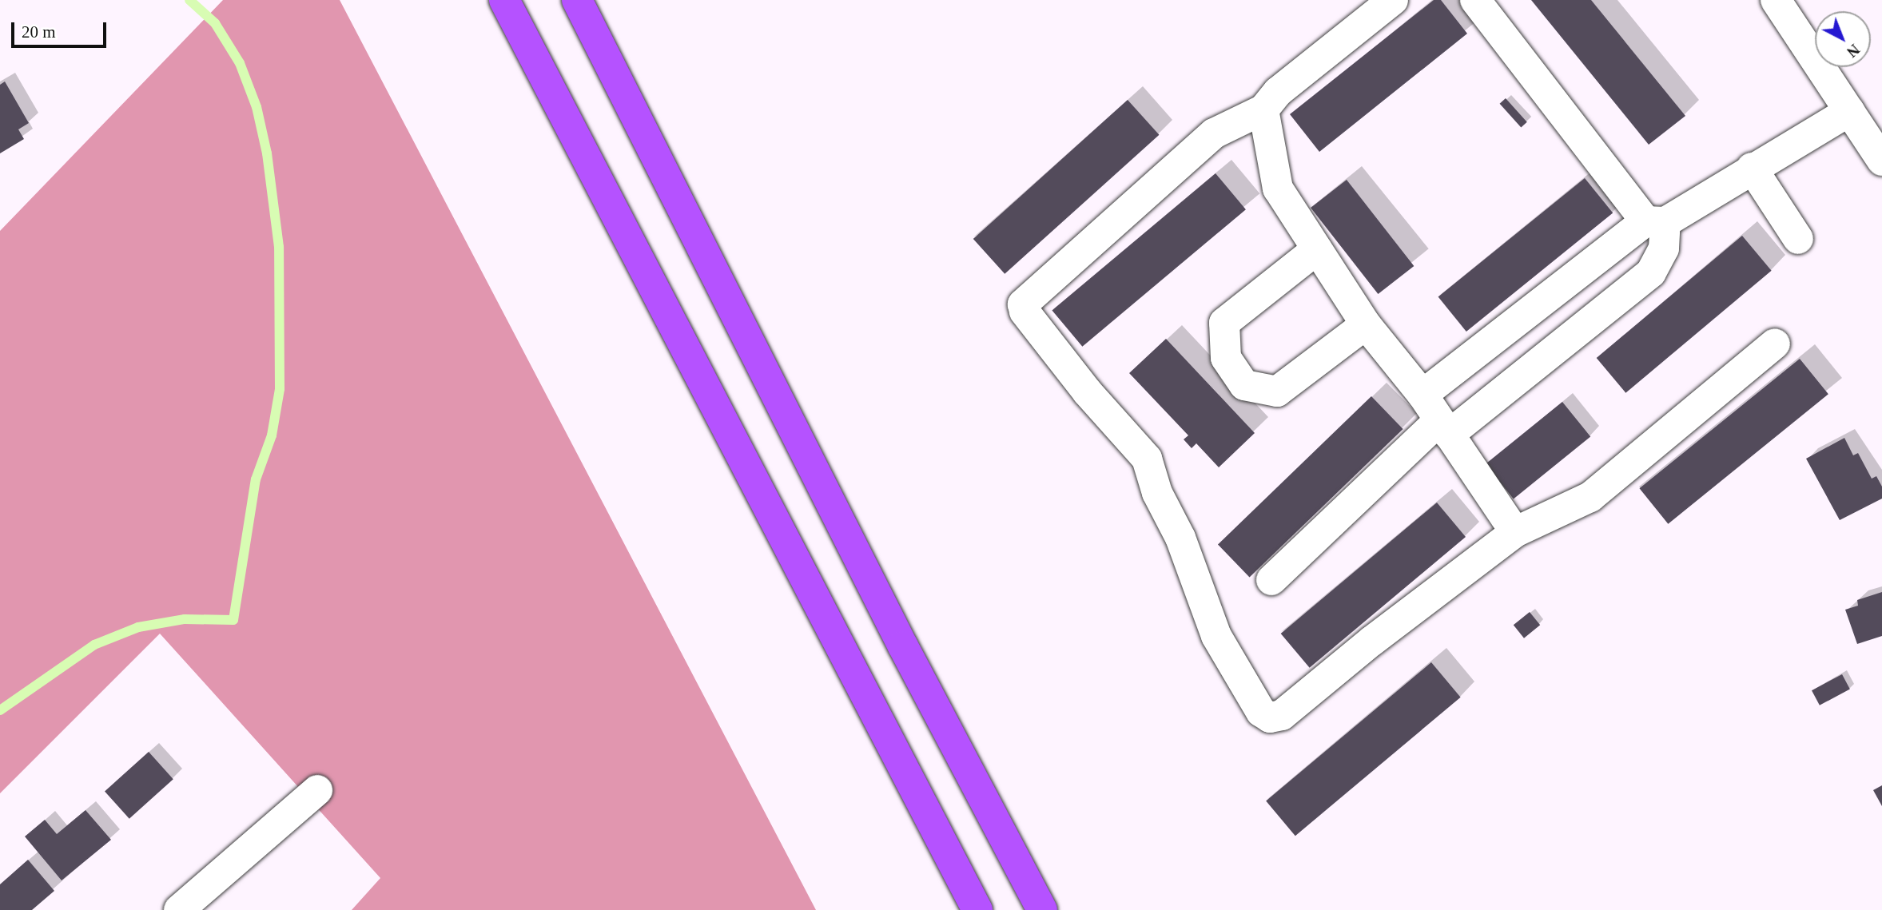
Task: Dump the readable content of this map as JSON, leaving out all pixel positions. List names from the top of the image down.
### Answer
{
  "scale_bar": "20 m",
  "north": "bottom right"
}
